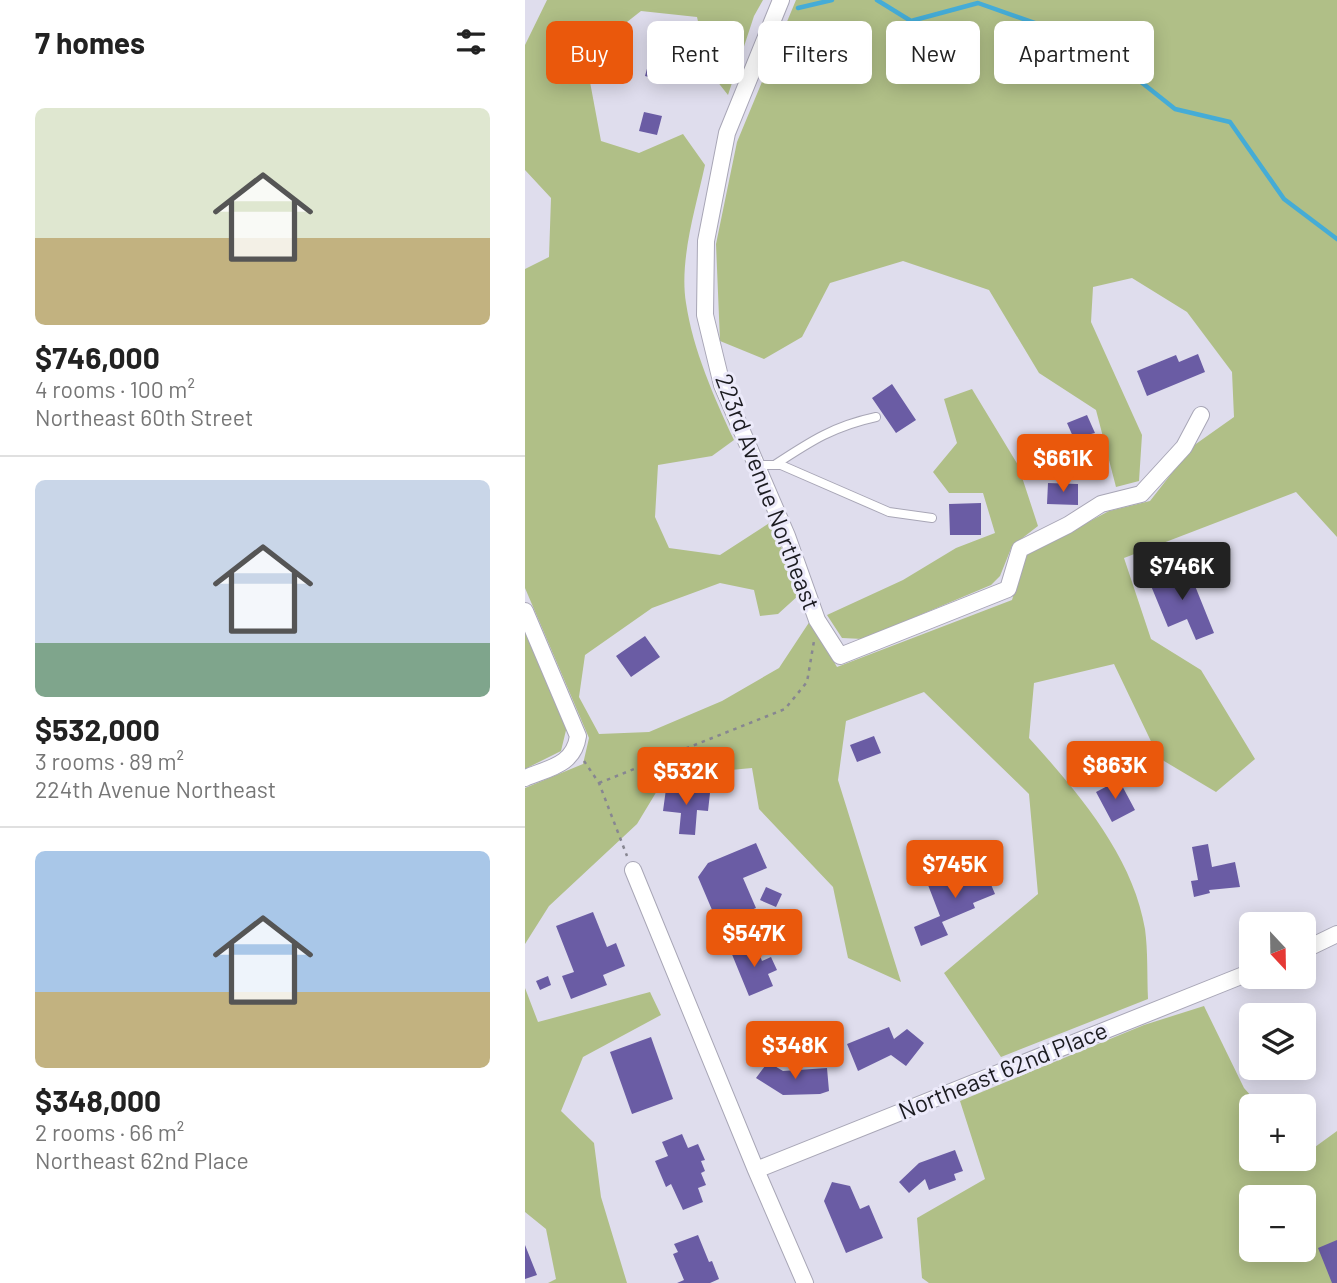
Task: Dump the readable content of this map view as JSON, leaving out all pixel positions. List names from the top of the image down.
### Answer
{
  "streets": {
    "street": ["223rd Avenue Northeast", "Northeast 62nd Place"]
  },
  "north": "bottom",
  "page": {
    "heading": "7 homes",
    "chip": [
      "Buy",
      "Rent",
      "Filters",
      "New",
      "Apartment"
    ],
    "list": [
      {
        "name": "$746,000",
        "note": "4 rooms · 100 m² · Northeast 60th Street"
      },
      {
        "name": "$532,000",
        "note": "3 rooms · 89 m² · 224th Avenue Northeast"
      },
      {
        "name": "$348,000",
        "note": "2 rooms · 66 m² · Northeast 62nd Place"
      }
    ],
    "price": [
      "$661K",
      "$746K",
      "$863K",
      "$532K",
      "$745K",
      "$547K",
      "$348K"
    ],
    "map_buttons": ["+", "−"]
  }
}
